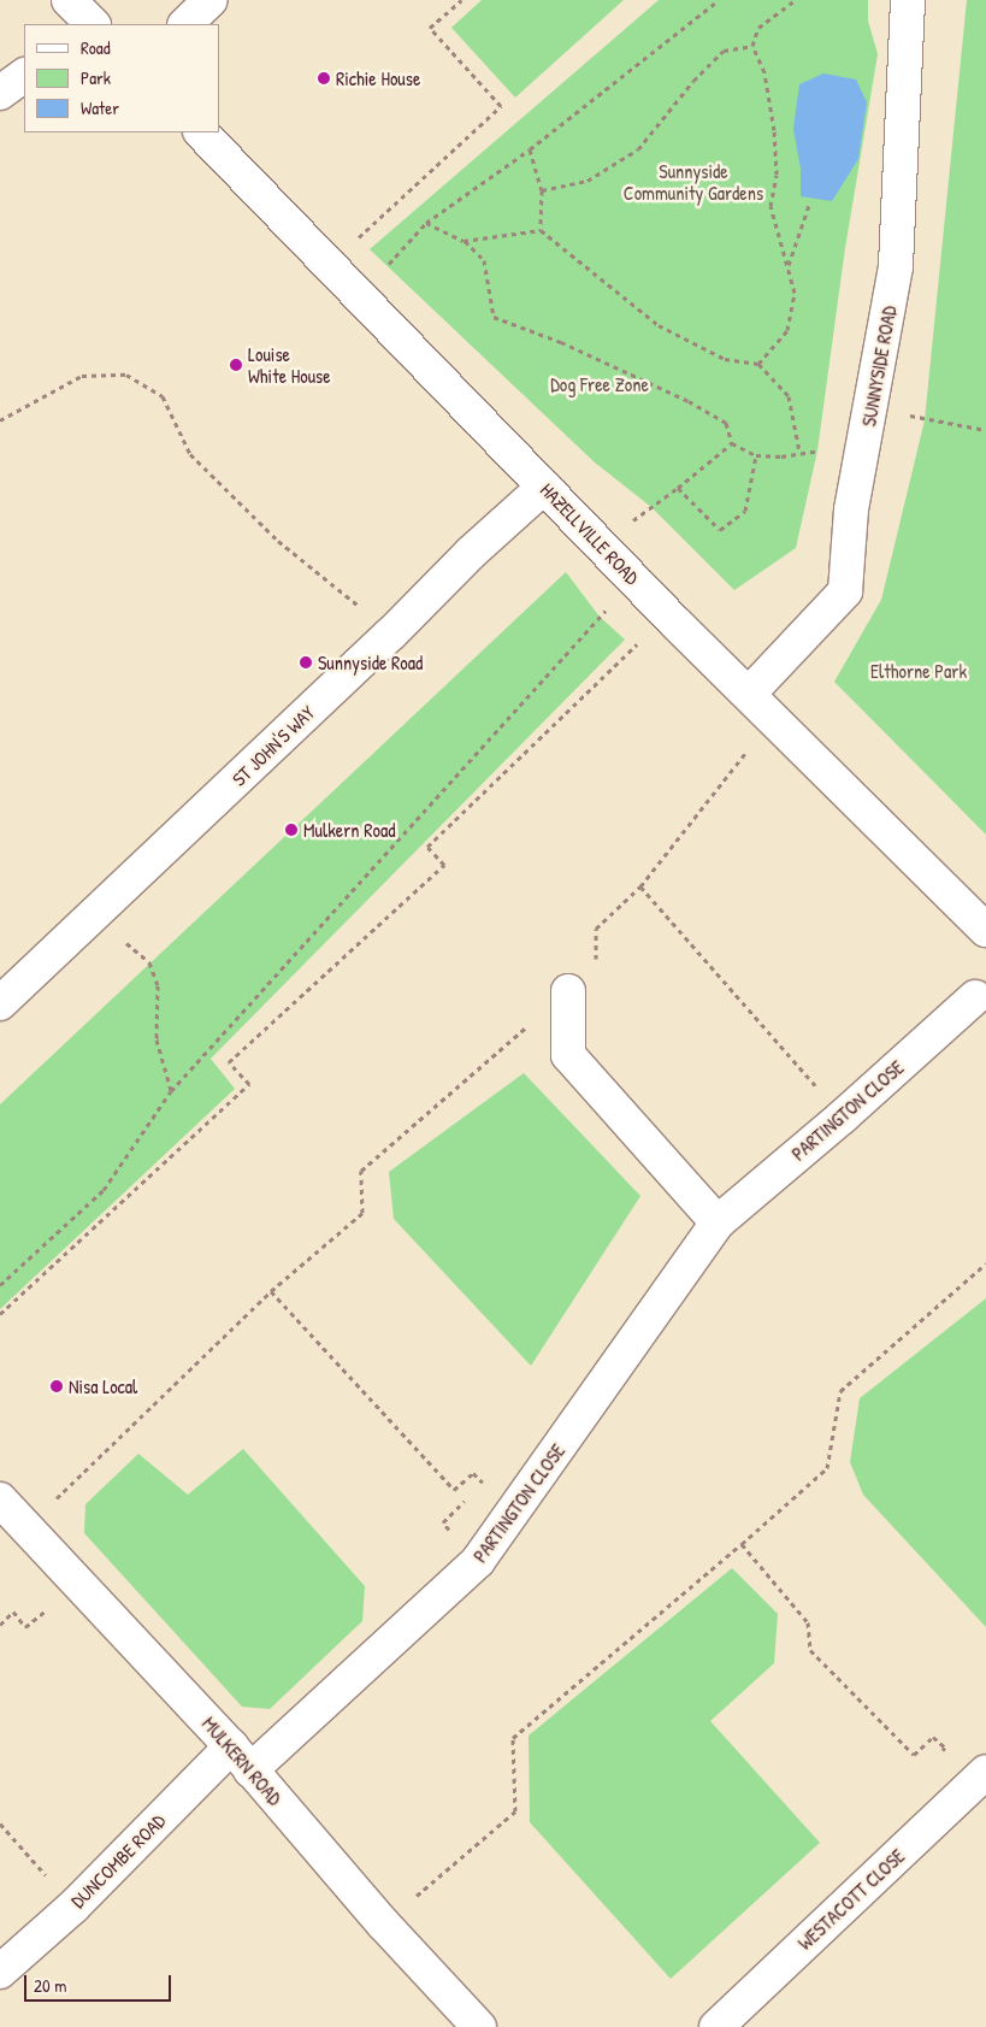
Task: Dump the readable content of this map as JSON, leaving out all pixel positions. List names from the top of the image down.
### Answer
{
  "streets": {
    "street": [
      "SUNNYSIDE ROAD",
      "HAZELLVILLE ROAD",
      "ST JOHN'S WAY",
      "PARTINGTON CLOSE",
      "MULKERN ROAD",
      "DUNCOMBE ROAD",
      "WESTACOTT CLOSE"
    ]
  },
  "crossings": [
    ["SUNNYSIDE ROAD", "HAZELLVILLE ROAD"],
    ["HAZELLVILLE ROAD", "ST JOHN'S WAY"],
    ["PARTINGTON CLOSE", "MULKERN ROAD"],
    ["PARTINGTON CLOSE", "DUNCOMBE ROAD"],
    ["MULKERN ROAD", "DUNCOMBE ROAD"]
  ],
  "parks": ["Sunnyside Community Gardens", "Dog Free Zone", "Elthorne Park"],
  "places": [
    "Richie House",
    "Louise White House",
    "Sunnyside Road",
    "Mulkern Road",
    "Nisa Local"
  ],
  "legend": ["Road", "Park", "Water"],
  "scale_bar": "20 m"
}
